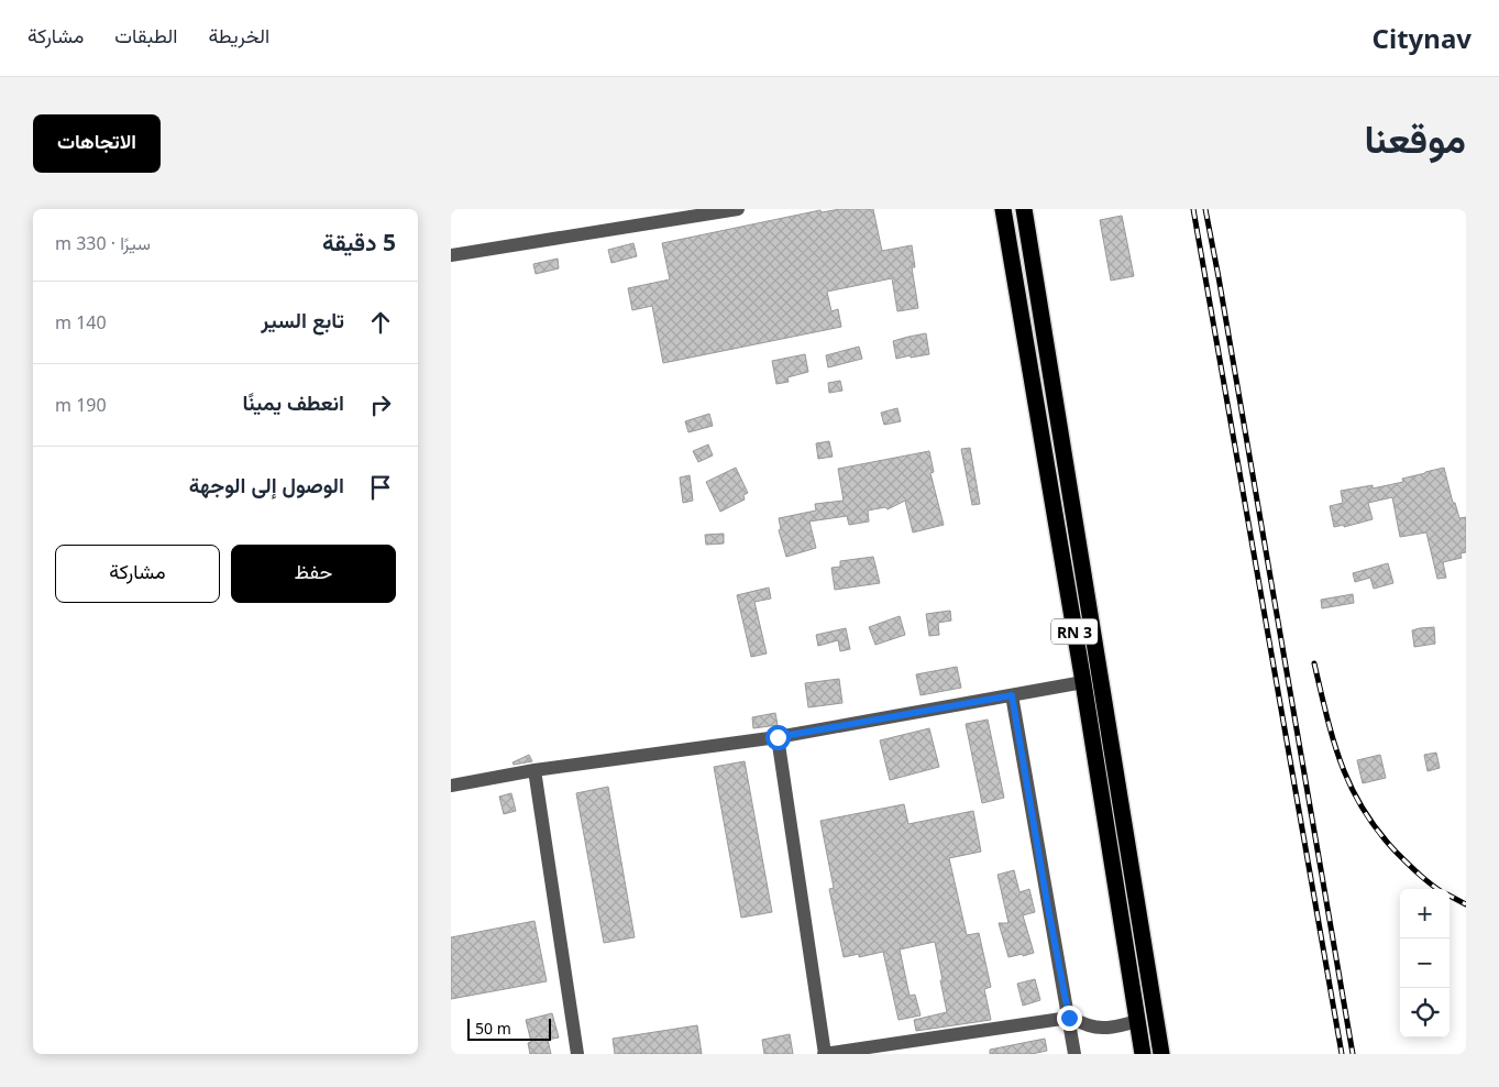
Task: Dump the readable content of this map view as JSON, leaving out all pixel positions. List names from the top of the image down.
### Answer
{
  "streets": {
    "highway": ["RN 3"]
  },
  "scale_bar": "50 m",
  "page": {
    "header": "Citynav",
    "nav": ["الخريطة", "الطبقات", "مشاركة"],
    "title": "موقعنا",
    "buttons": [
      "الاتجاهات",
      ["حفظ", "مشاركة"]
    ],
    "heading": ["5 دقيقة", "سيرًا · 330 m"],
    "list": [
      ["تابع السير", "140 m"],
      ["انعطف يمينًا", "190 m"],
      "الوصول إلى الوجهة"
    ],
    "map_buttons": ["+", "−"],
    "scale": "50 m"
  }
}
